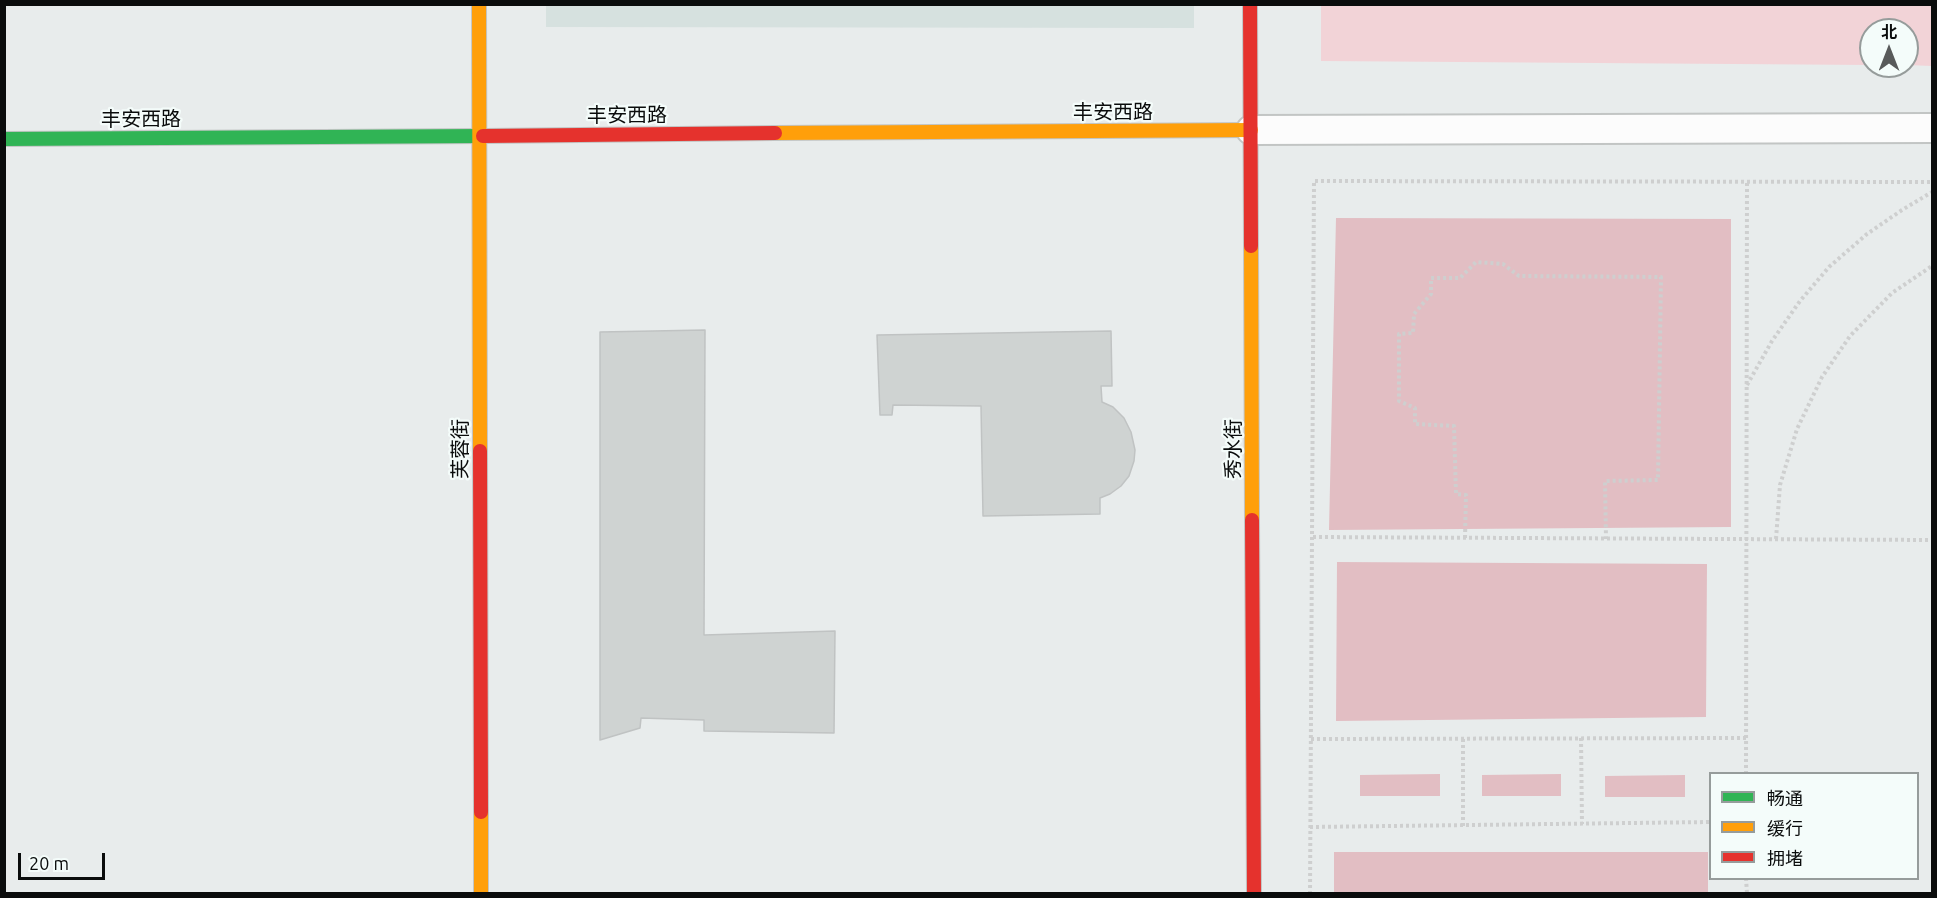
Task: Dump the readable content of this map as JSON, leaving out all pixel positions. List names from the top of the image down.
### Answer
{
  "streets": {
    "street": ["丰安西路", "芙蓉街", "秀水街"]
  },
  "crossings": [
    ["丰安西路", "芙蓉街"],
    ["丰安西路", "秀水街"]
  ],
  "legend": ["畅通", "缓行", "拥堵"],
  "scale_bar": "20 m",
  "north": "top"
}
